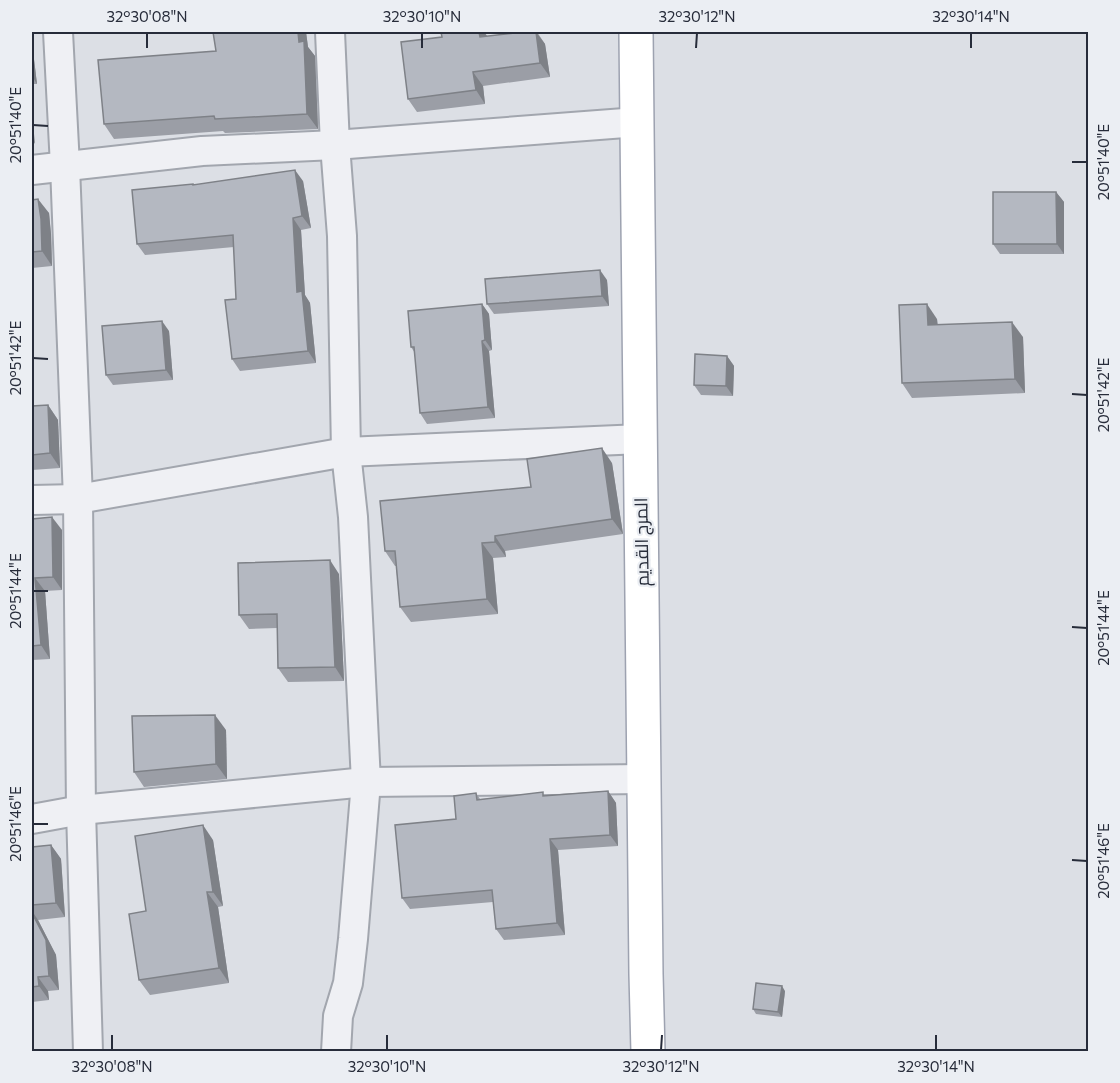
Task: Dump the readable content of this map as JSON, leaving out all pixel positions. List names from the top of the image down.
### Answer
{
  "streets": {
    "main road": ["المرج القديم"]
  },
  "coordinates": [
    "32°30'08\"N",
    "32°30'10\"N",
    "32°30'12\"N",
    "32°30'14\"N",
    "20°51'40\"E",
    "20°51'42\"E",
    "20°51'44\"E",
    "20°51'46\"E"
  ]
}
